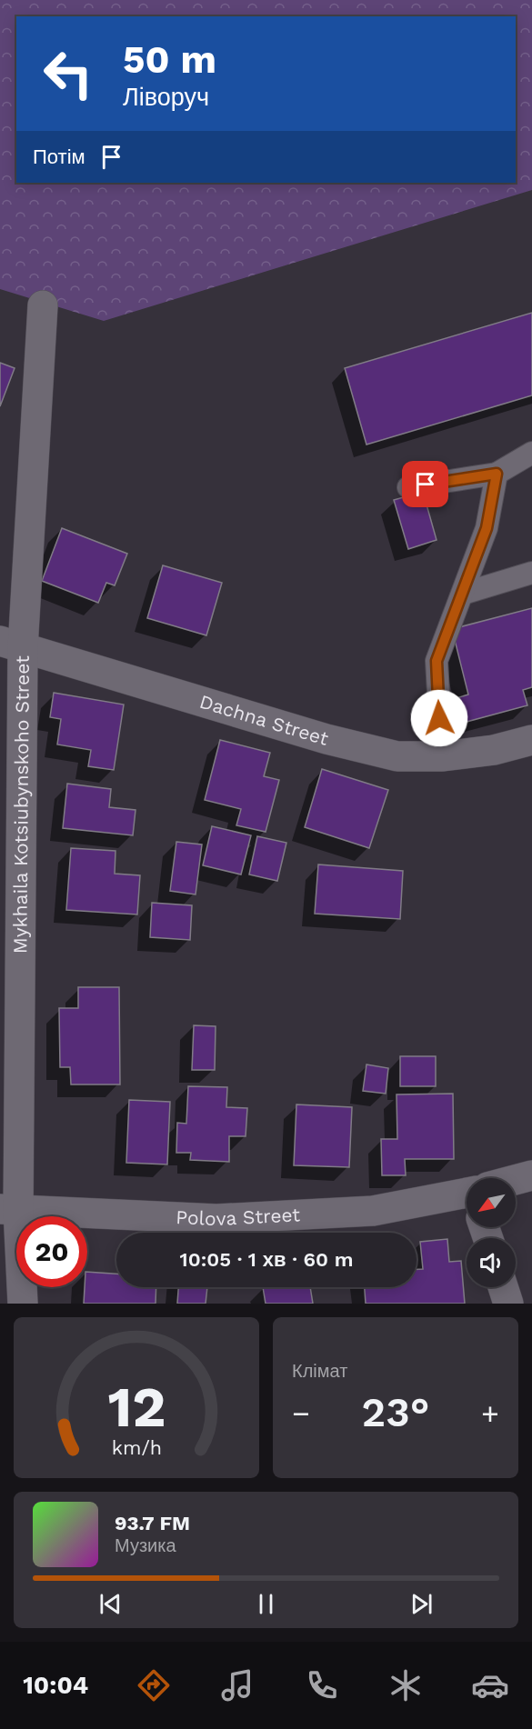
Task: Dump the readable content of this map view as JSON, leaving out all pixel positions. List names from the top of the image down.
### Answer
{
  "streets": {
    "street": ["Dachna Street", "Mykhaila Kotsiubynskoho Street", "Polova Street"]
  },
  "crossings": [
    ["Dachna Street", "Mykhaila Kotsiubynskoho Street"],
    ["Mykhaila Kotsiubynskoho Street", "Polova Street"]
  ],
  "north": "bottom left",
  "page": {
    "turn": ["50 m", "Ліворуч"],
    "then": "Потім",
    "limit": "20",
    "trip": "10:05 · 1 хв · 60 m",
    "tile": "Клімат",
    "heat": ["−", "23°", "+"],
    "song": ["93.7 FM", "Музика"],
    "tabs": "10:04",
    "gauge": ["12", "km/h"]
  }
}
